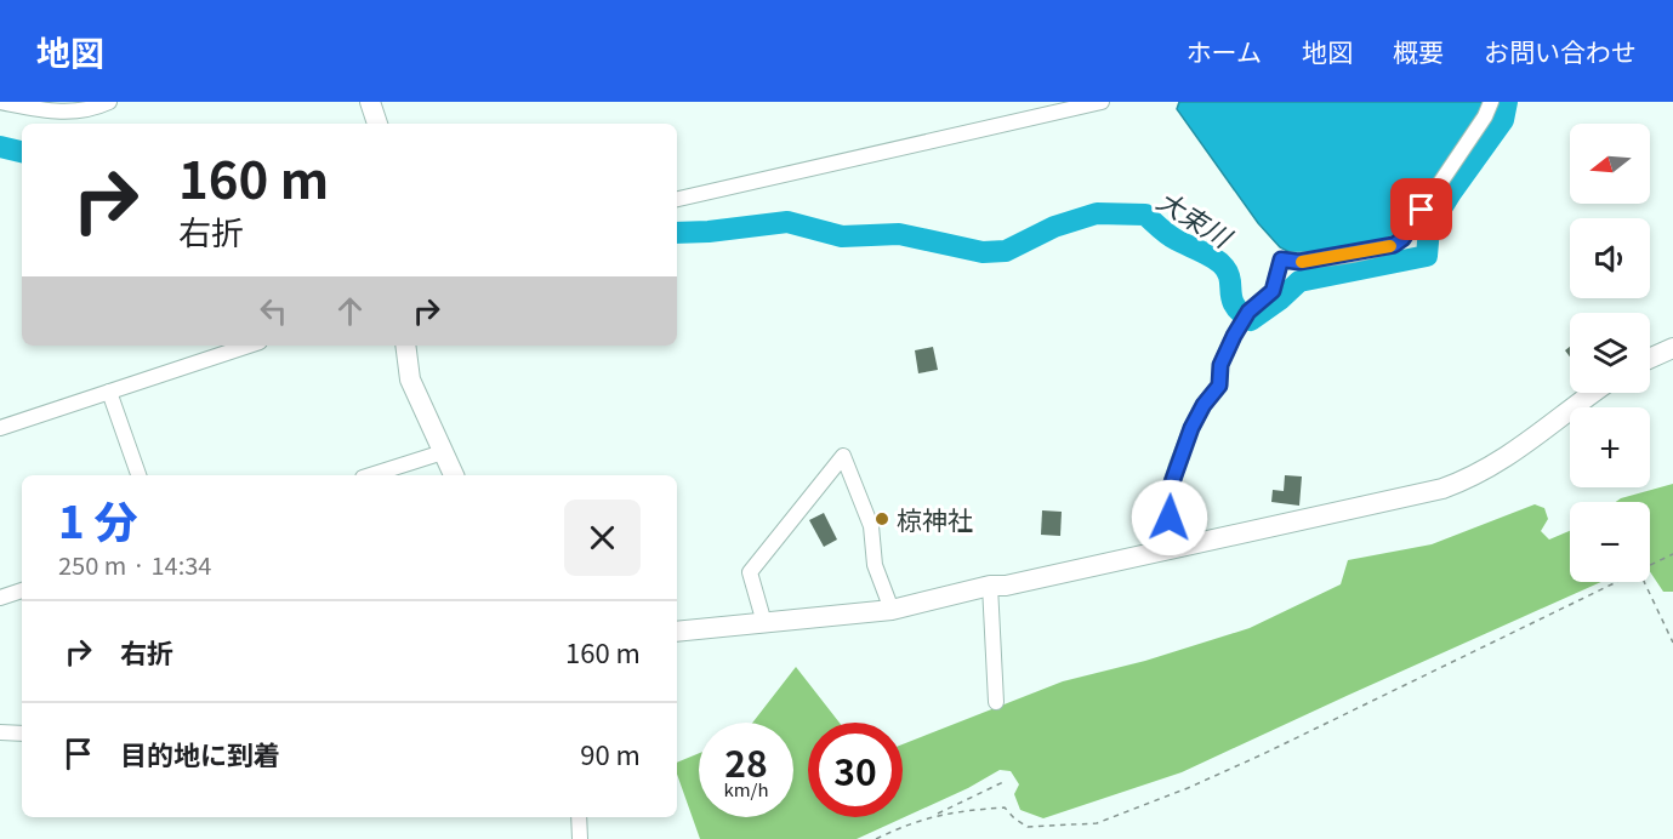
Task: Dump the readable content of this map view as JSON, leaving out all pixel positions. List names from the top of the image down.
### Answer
{
  "water": ["大束川"],
  "places": ["椋神社"],
  "north": "left",
  "page": {
    "header": "地図",
    "nav": [
      "ホーム",
      "地図",
      "概要",
      "お問い合わせ"
    ],
    "map_buttons": ["+", "−"],
    "turn": ["160 m", "右折"],
    "heading": ["1 分", "250 m · 14:34"],
    "list": [
      {
        "name": "右折",
        "value": "160 m"
      },
      {
        "name": "目的地に到着",
        "value": "90 m"
      }
    ],
    "speed": "28 km/h",
    "limit": "30"
  }
}
